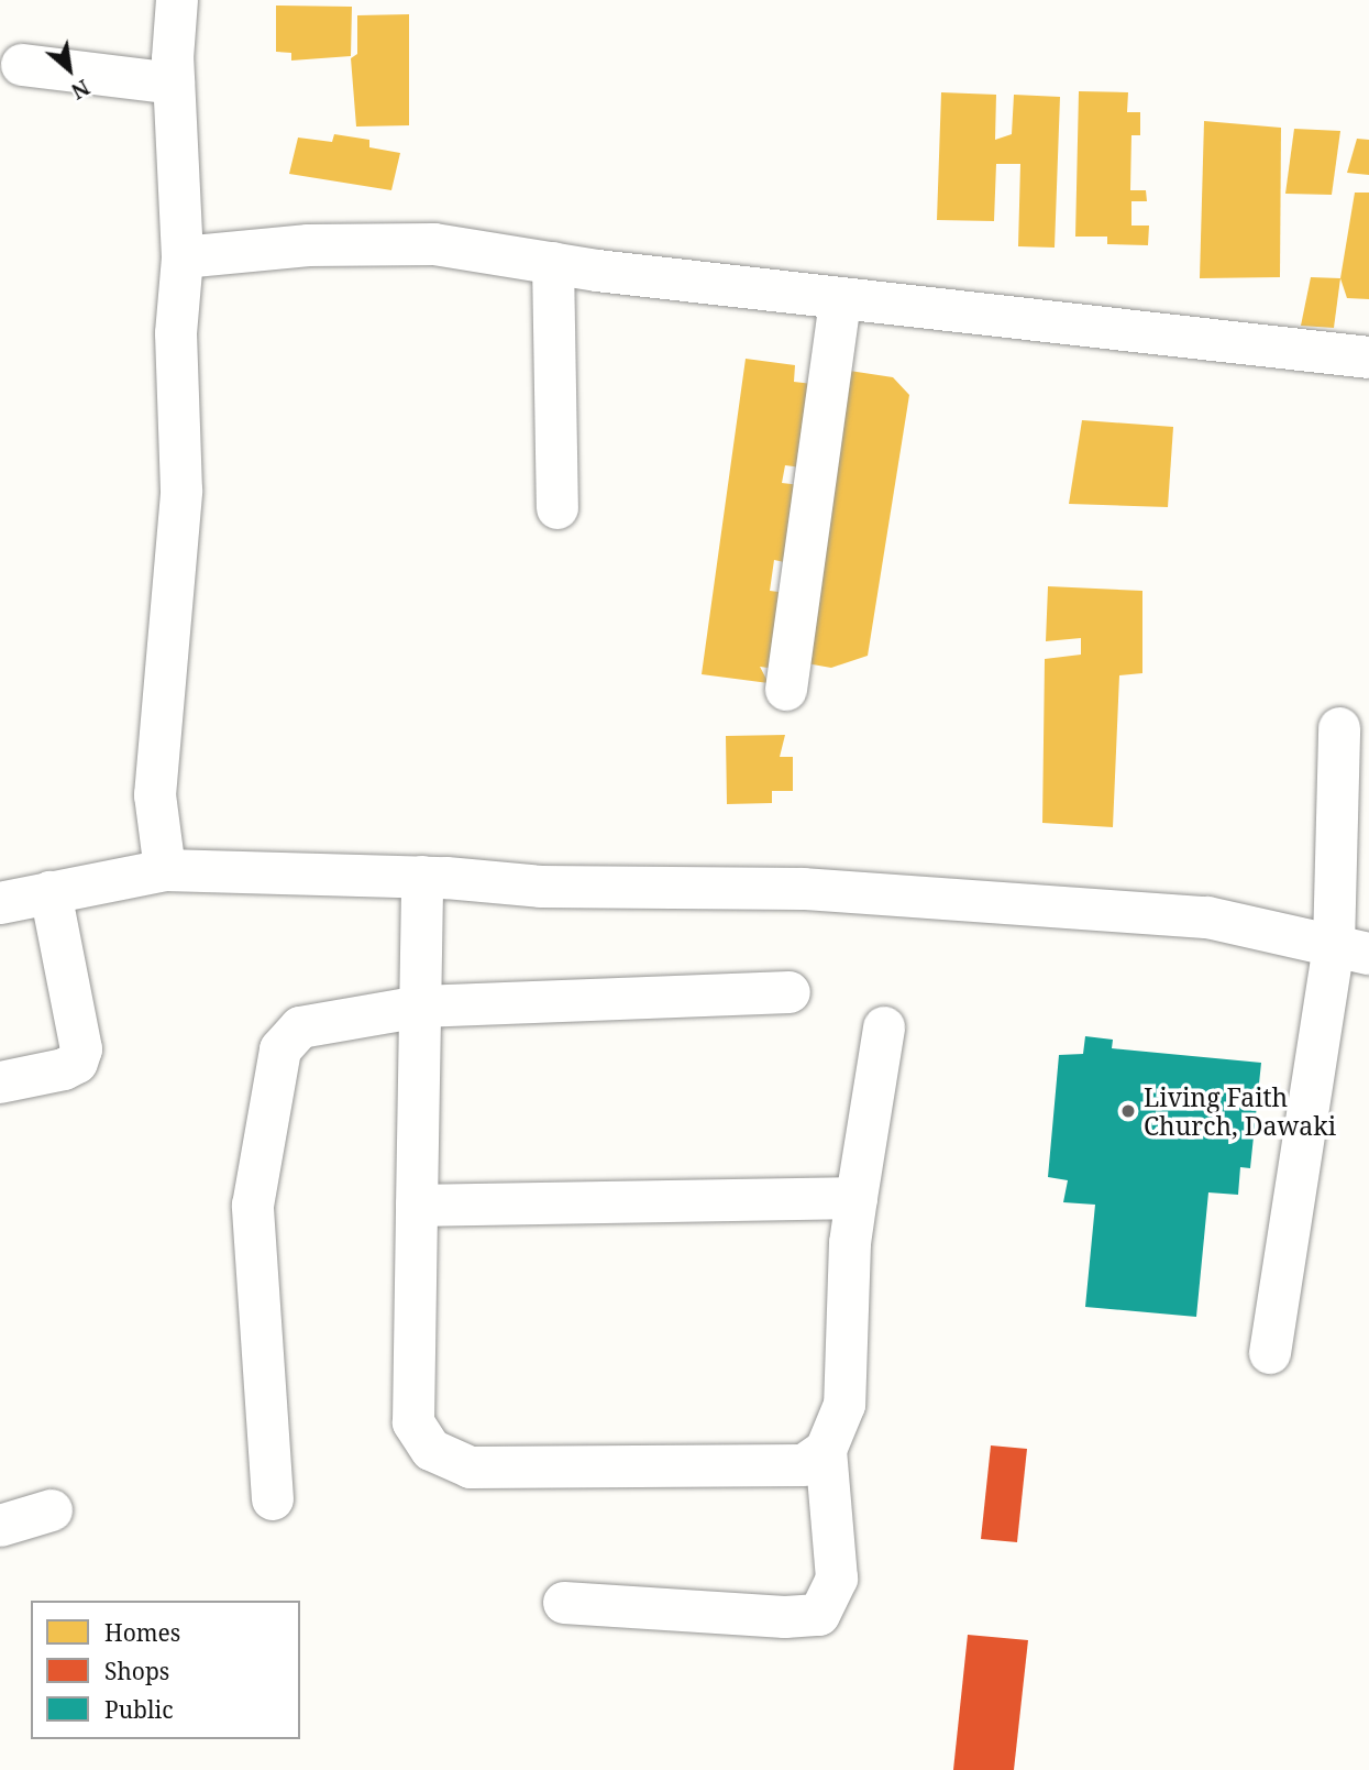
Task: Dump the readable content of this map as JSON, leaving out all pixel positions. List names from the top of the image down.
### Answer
{
  "places": ["Living Faith Church, Dawaki"],
  "legend": ["Homes", "Shops", "Public"],
  "north": "bottom right"
}
